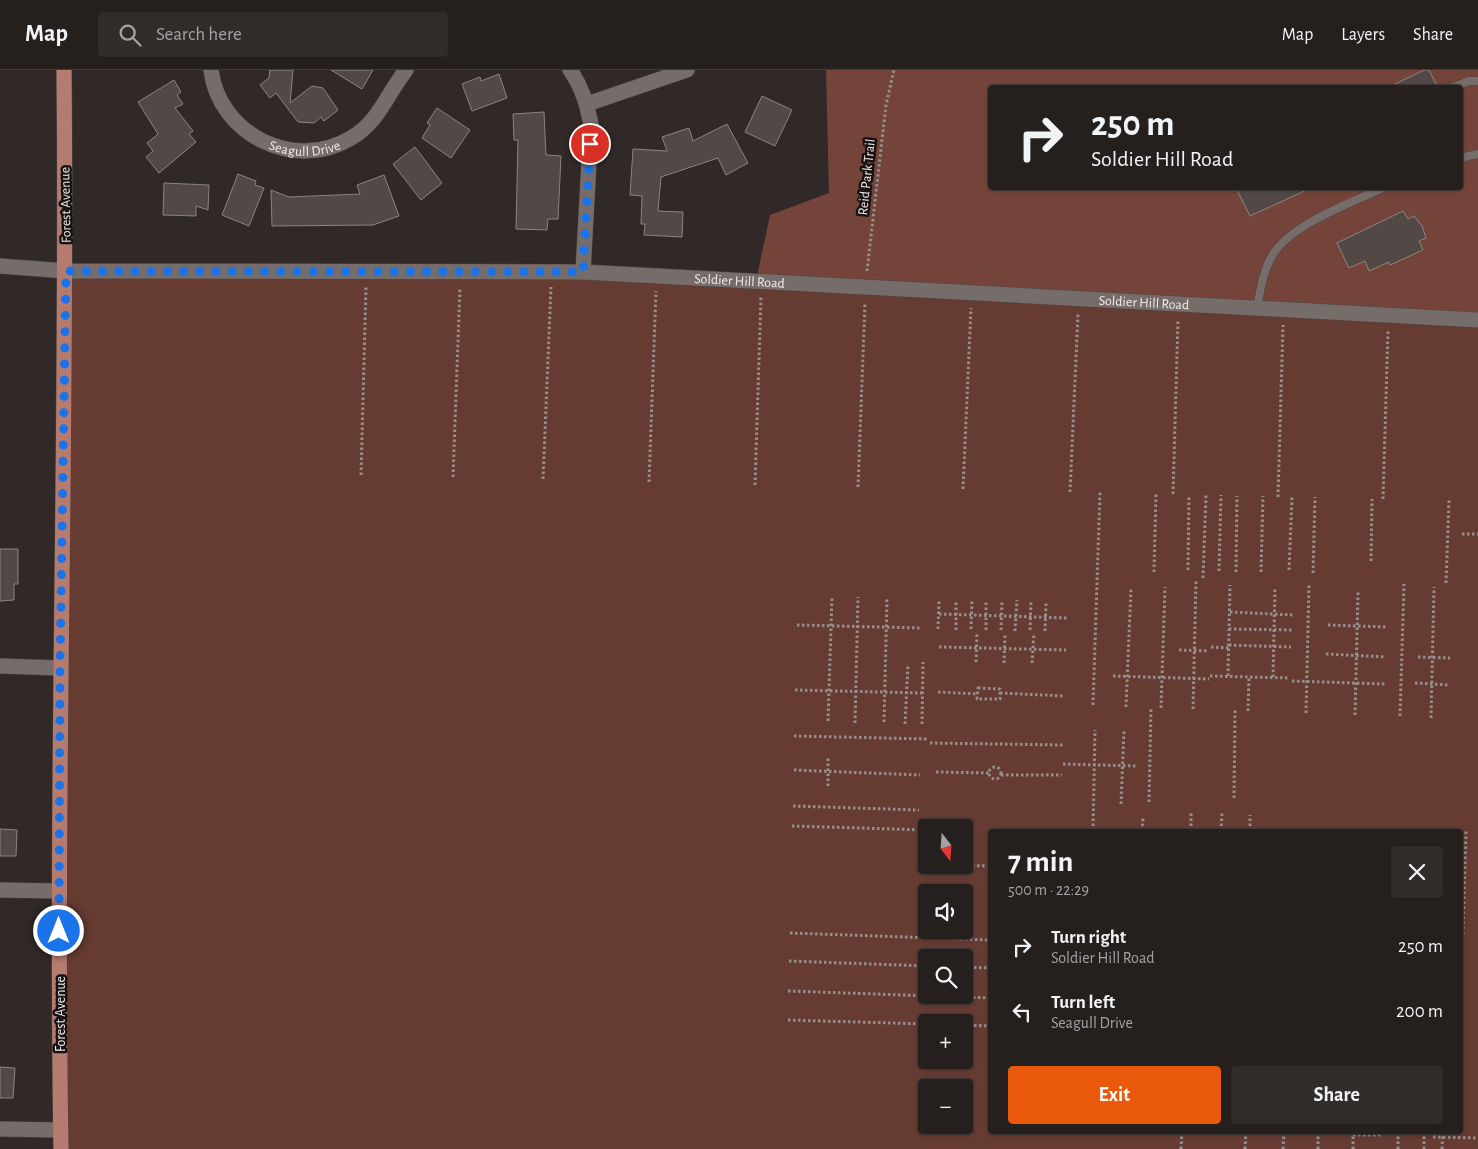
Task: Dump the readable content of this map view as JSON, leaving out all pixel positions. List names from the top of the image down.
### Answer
{
  "streets": {
    "main road": ["Forest Avenue"],
    "street": ["Seagull Drive", "Soldier Hill Road"],
    "path": ["Reid Park Trail"]
  },
  "crossings": [
    ["Reid Park Trail", "Soldier Hill Road"],
    ["Forest Avenue", "Soldier Hill Road"]
  ],
  "north": "bottom",
  "page": {
    "header": "Map",
    "search": "Search here",
    "nav": ["Map", "Layers", "Share"],
    "turn": ["250 m", "Soldier Hill Road"],
    "map_buttons": ["+", "−"],
    "heading": ["7 min", "500 m · 22:29"],
    "list": [
      {
        "name": "Turn right",
        "note": "Soldier Hill Road",
        "value": "250 m"
      },
      {
        "name": "Turn left",
        "note": "Seagull Drive",
        "value": "200 m"
      }
    ],
    "buttons": ["Exit", "Share"]
  }
}
